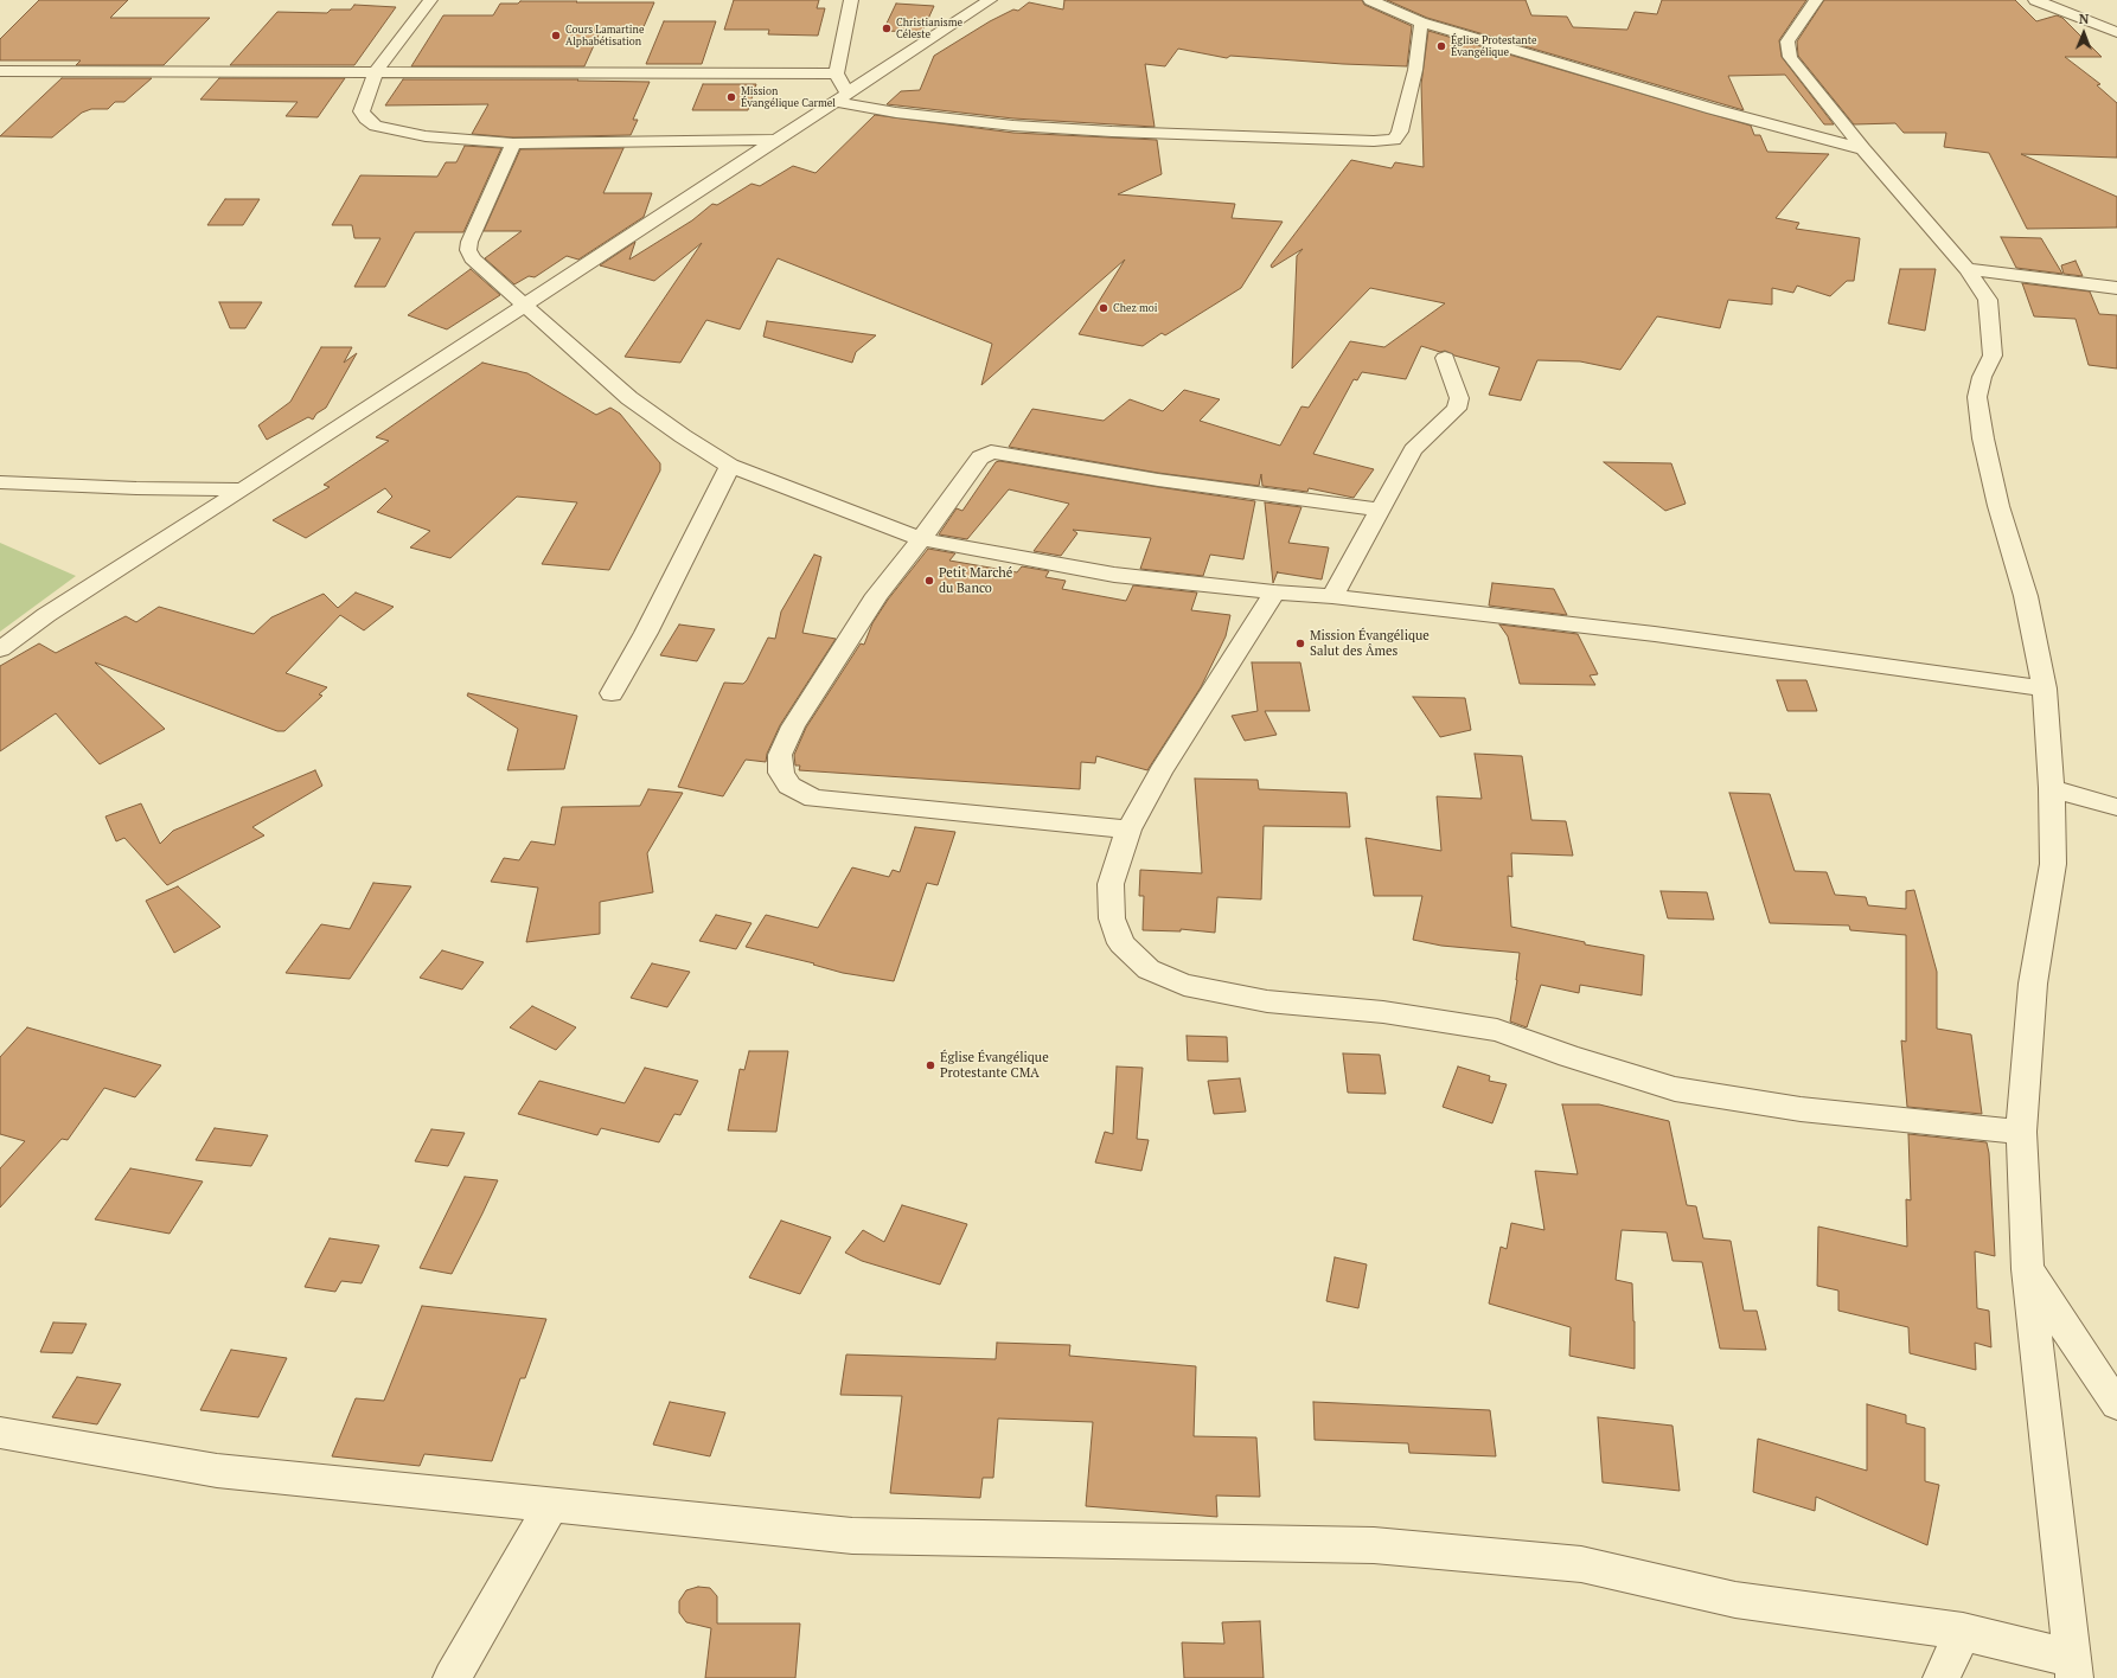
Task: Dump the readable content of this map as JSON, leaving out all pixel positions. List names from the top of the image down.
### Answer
{
  "places": [
    "Christianisme Céleste",
    "Cours Lamartine Alphabétisation",
    "Église Protestante Évangélique",
    "Mission Évangélique Carmel",
    "Chez moi",
    "Petit Marché du Banco",
    "Mission Évangélique Salut des Âmes",
    "Église Évangélique Protestante CMA"
  ],
  "north": "top"
}
